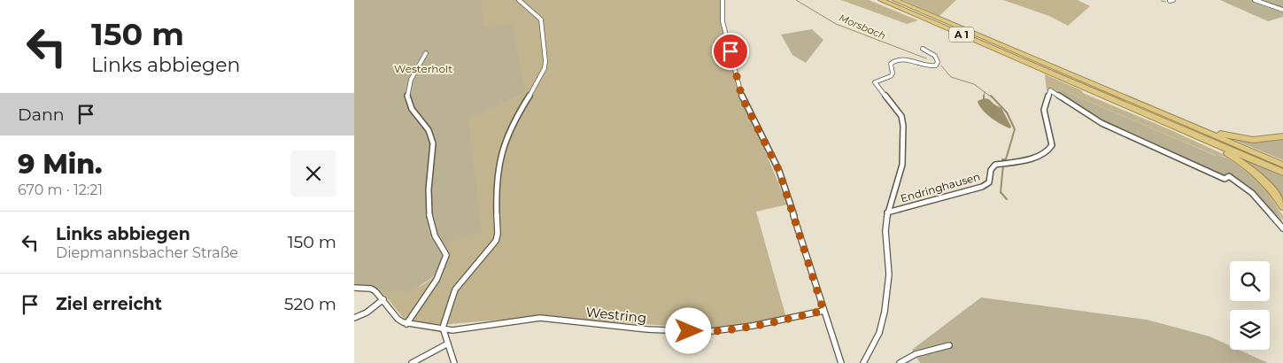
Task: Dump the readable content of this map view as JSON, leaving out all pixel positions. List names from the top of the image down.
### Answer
{
  "streets": {
    "highway": ["A 1"],
    "street": ["Endringhausen", "Westring"]
  },
  "water": ["Morsbach"],
  "parks": ["Westerholt"],
  "page": {
    "turn": ["150 m", "Links abbiegen"],
    "then": "Dann",
    "heading": ["9 Min.", "670 m · 12:21"],
    "list": [
      {
        "name": "Links abbiegen",
        "note": "Diepmannsbacher Straße",
        "value": "150 m"
      },
      {
        "name": "Ziel erreicht",
        "value": "520 m"
      }
    ]
  }
}
